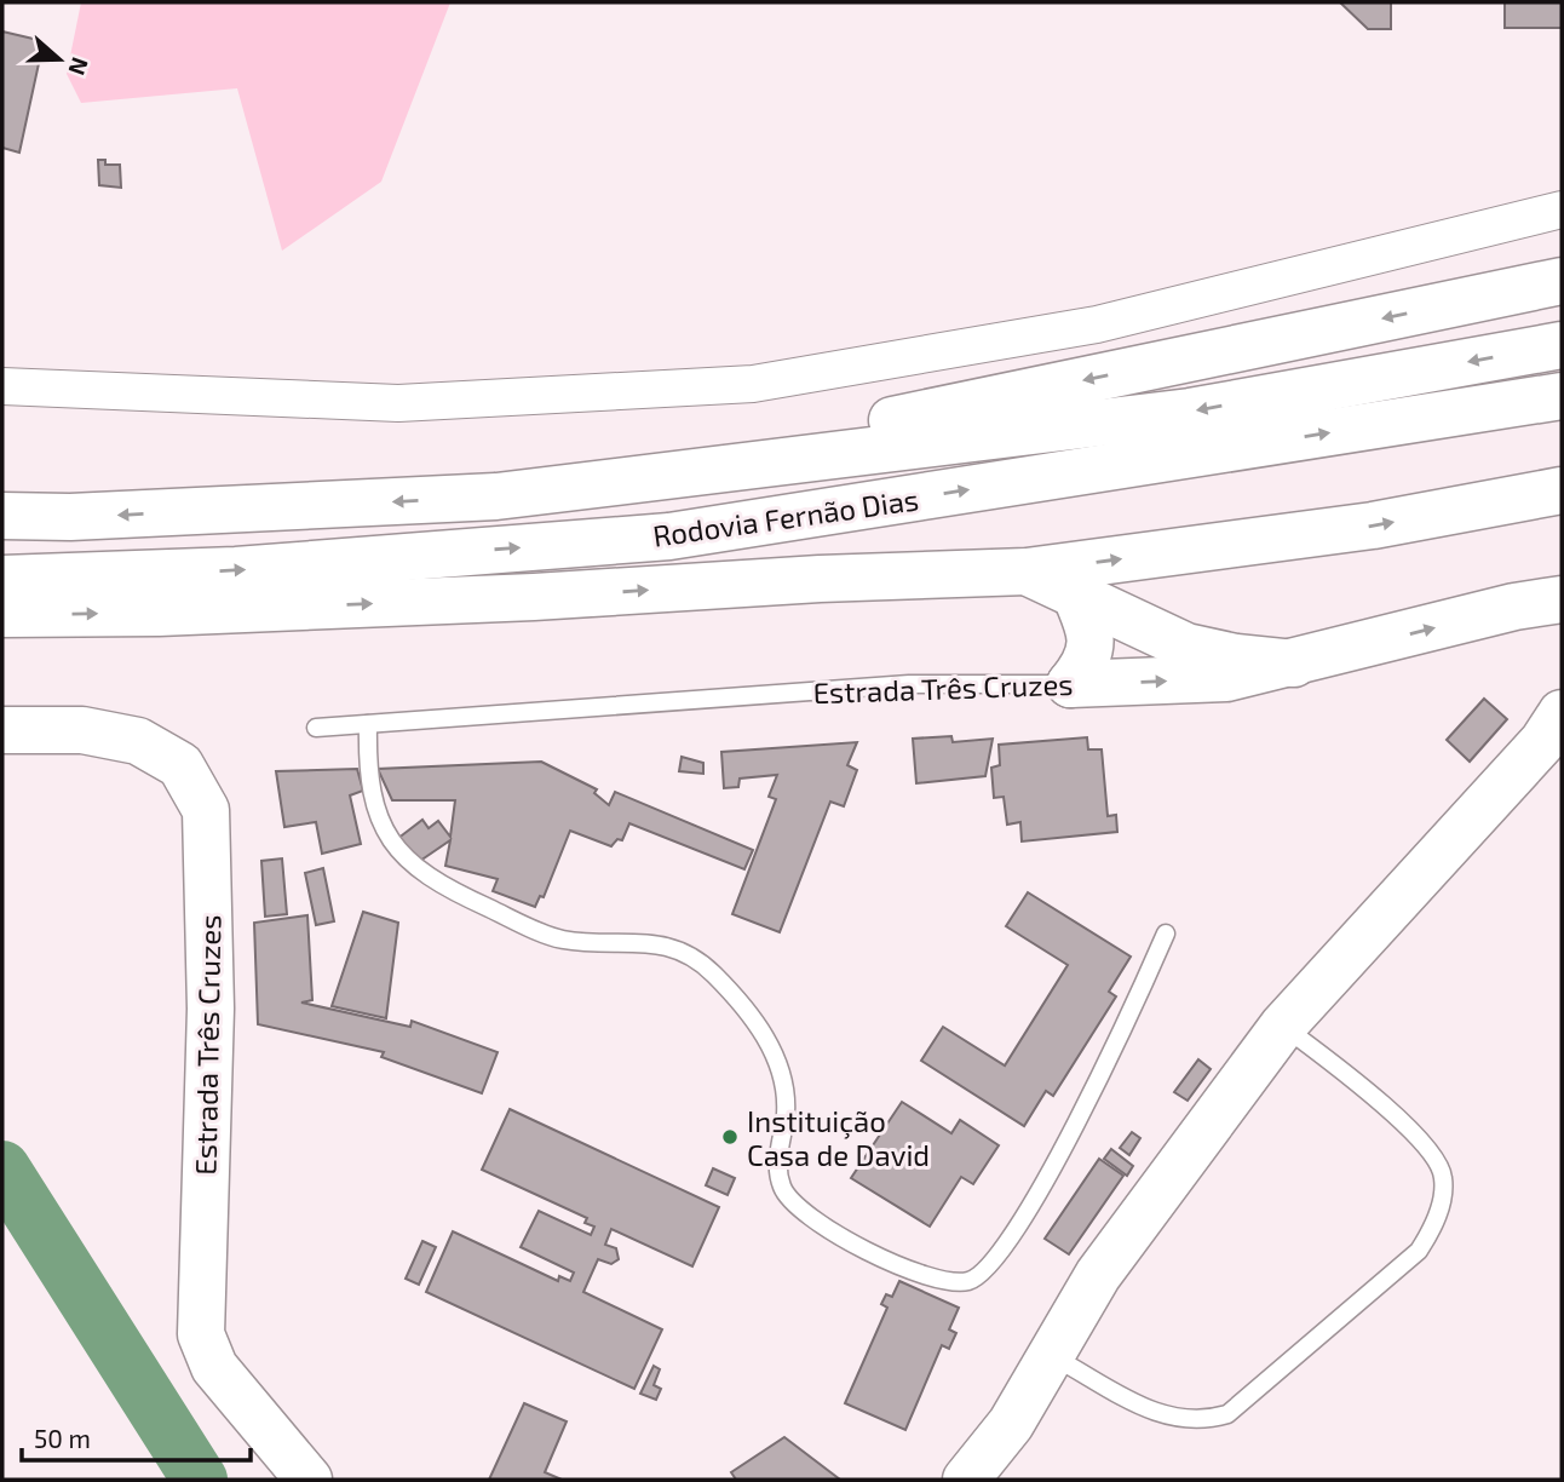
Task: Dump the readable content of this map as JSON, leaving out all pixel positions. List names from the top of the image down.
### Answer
{
  "streets": {
    "main road": ["Rodovia Fernão Dias", "Estrada Três Cruzes"]
  },
  "places": ["Instituição Casa de David"],
  "scale_bar": "50 m",
  "north": "right"
}
